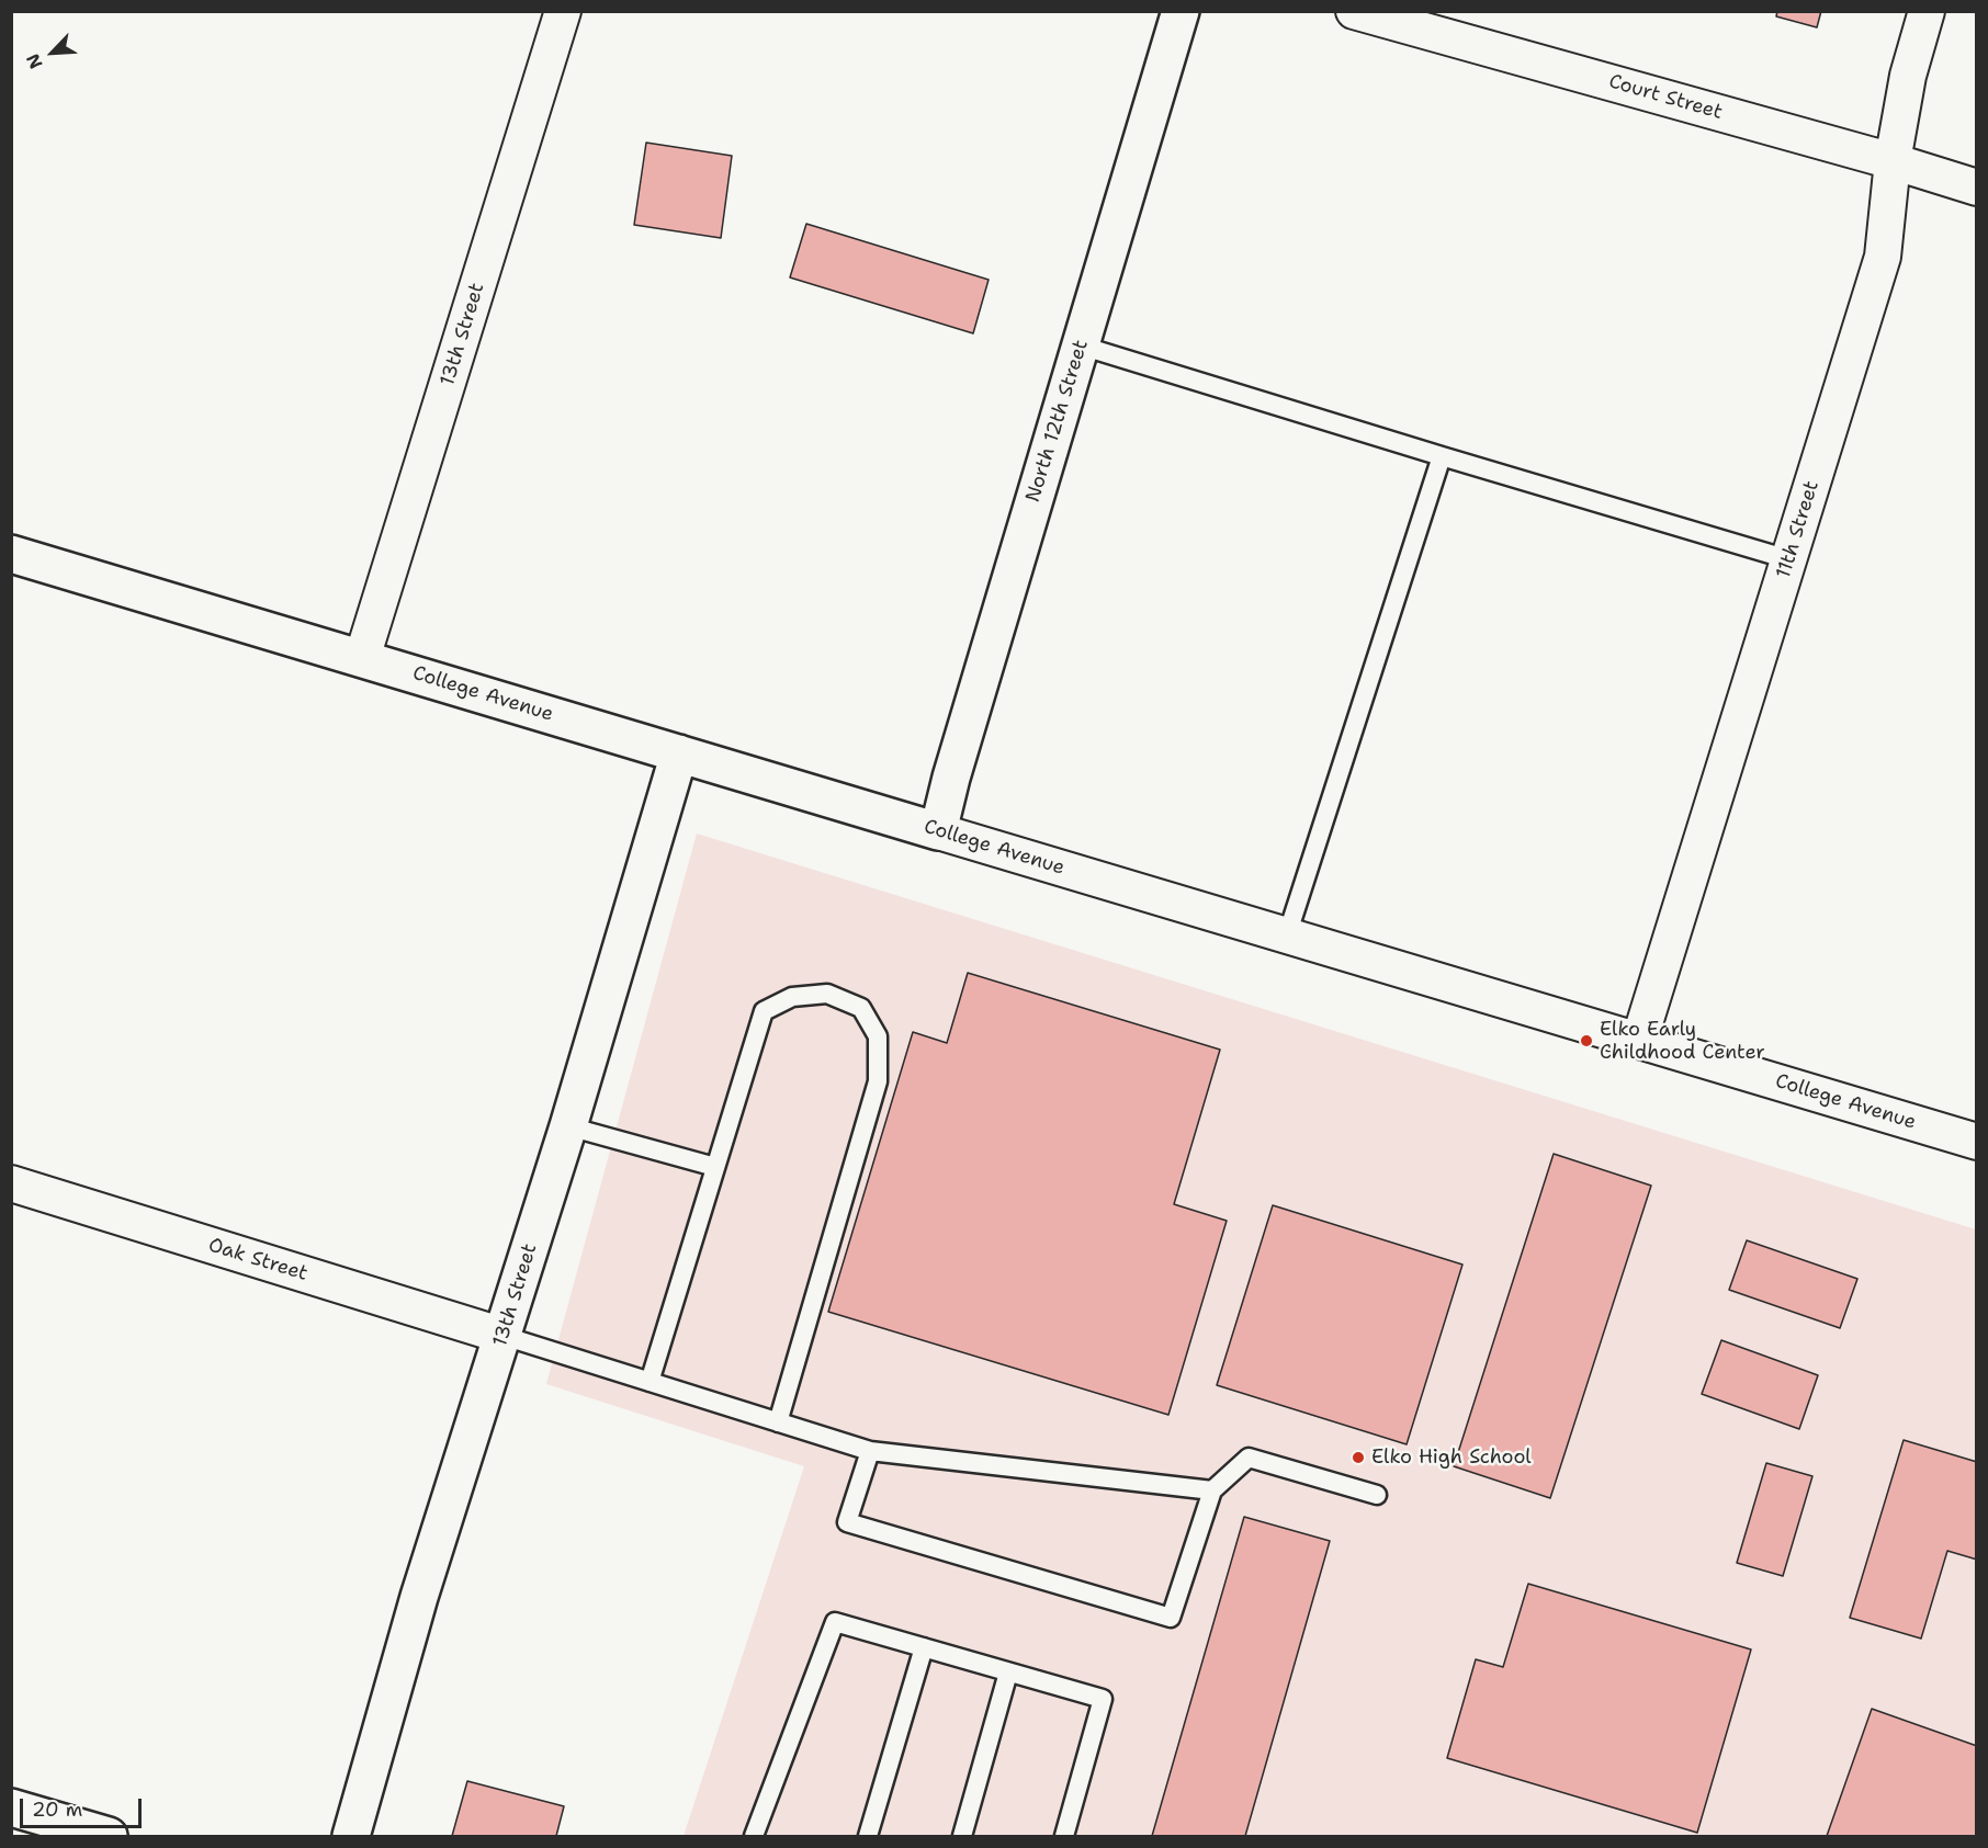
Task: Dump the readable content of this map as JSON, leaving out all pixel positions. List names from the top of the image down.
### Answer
{
  "streets": {
    "street": [
      "Court Street",
      "13th Street",
      "North 12th Street",
      "11th Street",
      "College Avenue",
      "Oak Street"
    ]
  },
  "crossings": [
    ["Court Street", "11th Street"],
    ["13th Street", "College Avenue"],
    ["13th Street", "Oak Street"],
    ["North 12th Street", "College Avenue"],
    ["11th Street", "College Avenue"]
  ],
  "places": ["Elko Early Childhood Center", "Elko High School"],
  "scale_bar": "20 m",
  "north": "bottom left"
}
